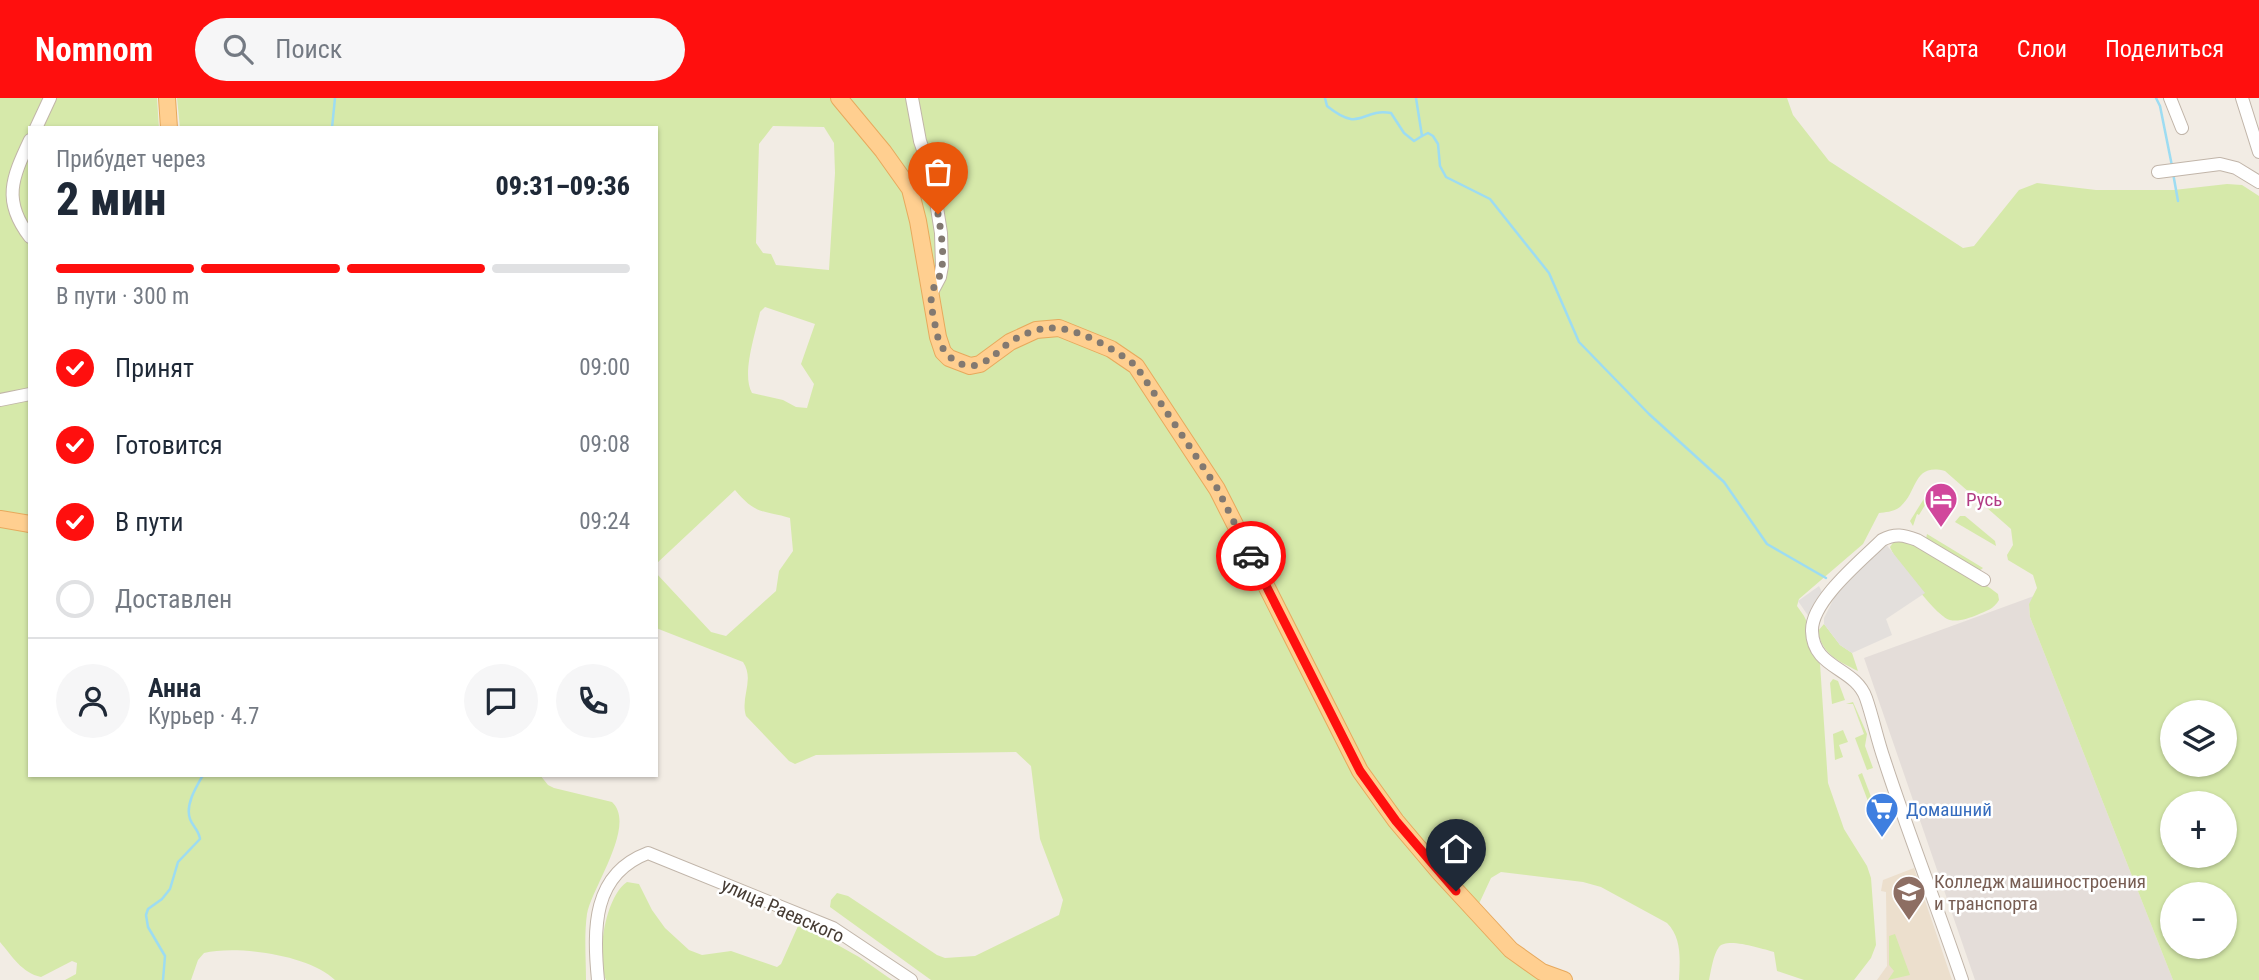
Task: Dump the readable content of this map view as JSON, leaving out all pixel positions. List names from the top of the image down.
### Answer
{
  "streets": {
    "street": ["улица Раевского"]
  },
  "places": {
    "hotel": ["Русь"],
    "supermarket": ["Домашний"],
    "school or university": ["Колледж машиностроения и транспорта"]
  },
  "page": {
    "header": "Nomnom",
    "search": "Поиск",
    "nav": ["Карта", "Слои", "Поделиться"],
    "heading": ["2 мин", "Прибудет через", "09:31–09:36"],
    "panel": ["Анна", "Курьер · 4.7"],
    "bar": "В пути · 300 m",
    "list": [
      ["Принят", "09:00"],
      ["Готовится", "09:08"],
      ["В пути", "09:24"],
      "Доставлен"
    ],
    "map_buttons": ["+", "−"]
  }
}
